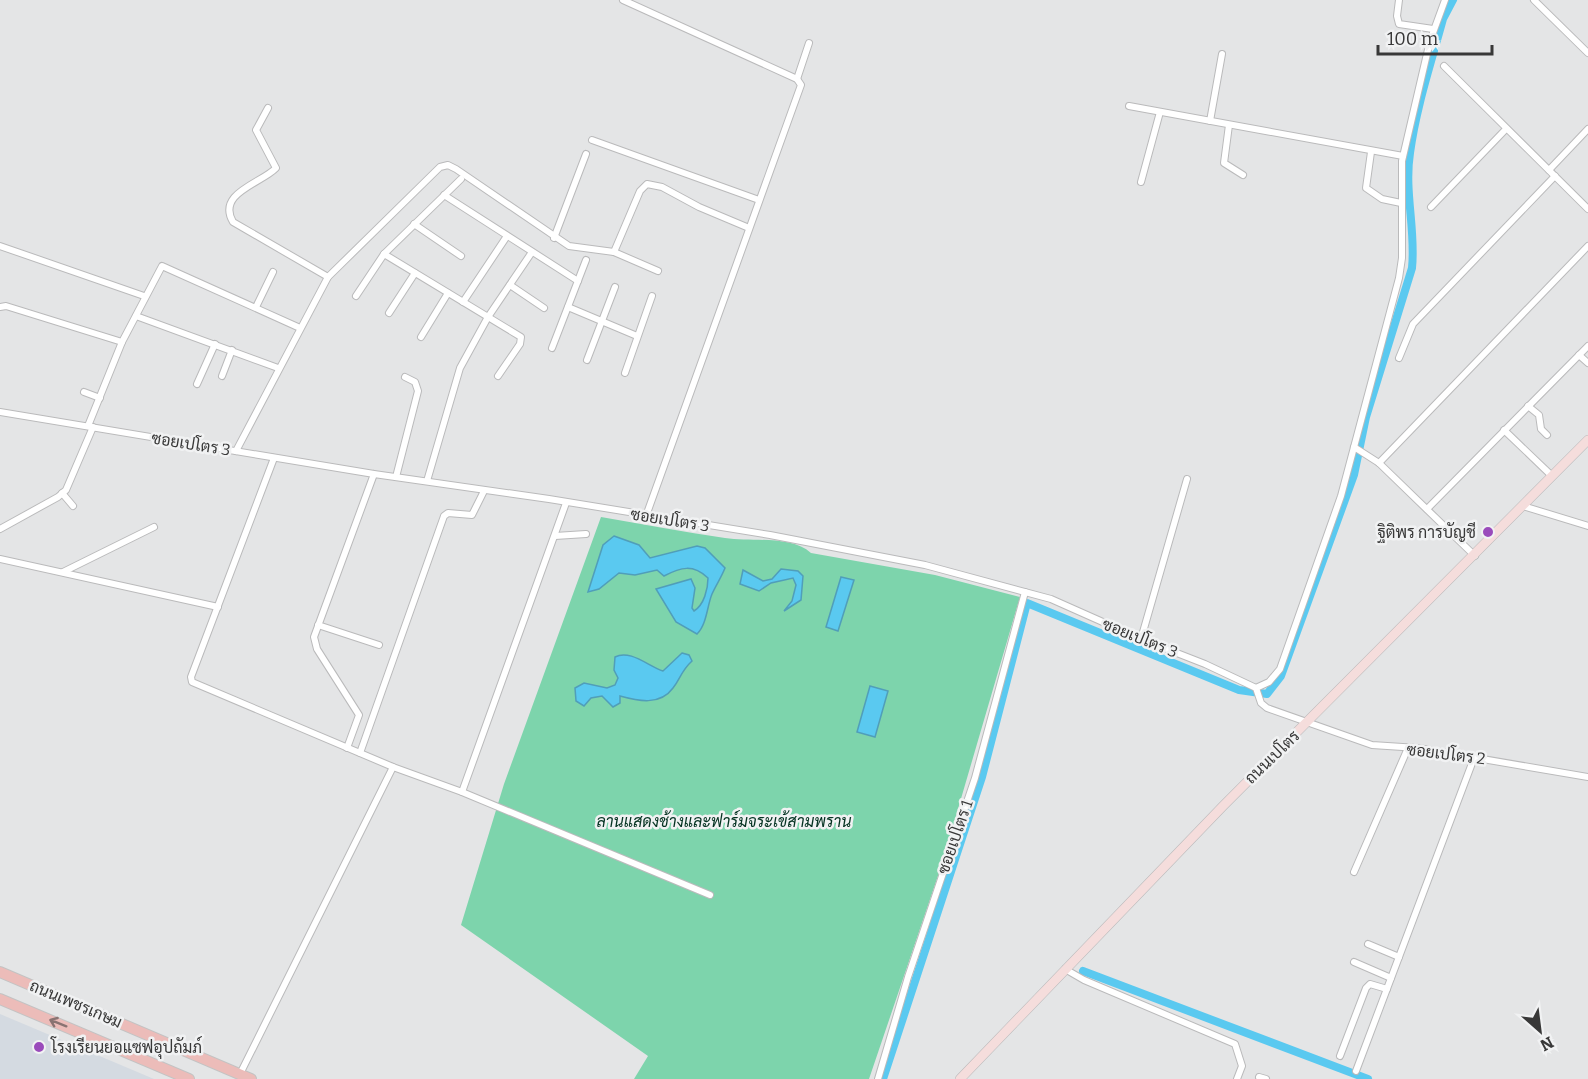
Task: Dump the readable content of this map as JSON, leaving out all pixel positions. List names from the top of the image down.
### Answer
{
  "streets": {
    "main road": ["ถนนเพชรเกษม"],
    "street": [
      "ซอยเปโตร 3",
      "ซอยเปโตร 2",
      "ถนนเปโตร",
      "ซอยเปโตร 1"
    ]
  },
  "crossings": [
    ["ซอยเปโตร 3", "ซอยเปโตร 1"],
    ["ซอยเปโตร 2", "ถนนเปโตร"]
  ],
  "parks": ["ลานแสดงช้างและฟาร์มจระเข้สามพราน"],
  "places": ["ฐิติพร การบัญชี", "โรงเรียนยอแซฟอุปถัมภ์"],
  "scale_bar": "100 m",
  "north": "bottom right"
}
